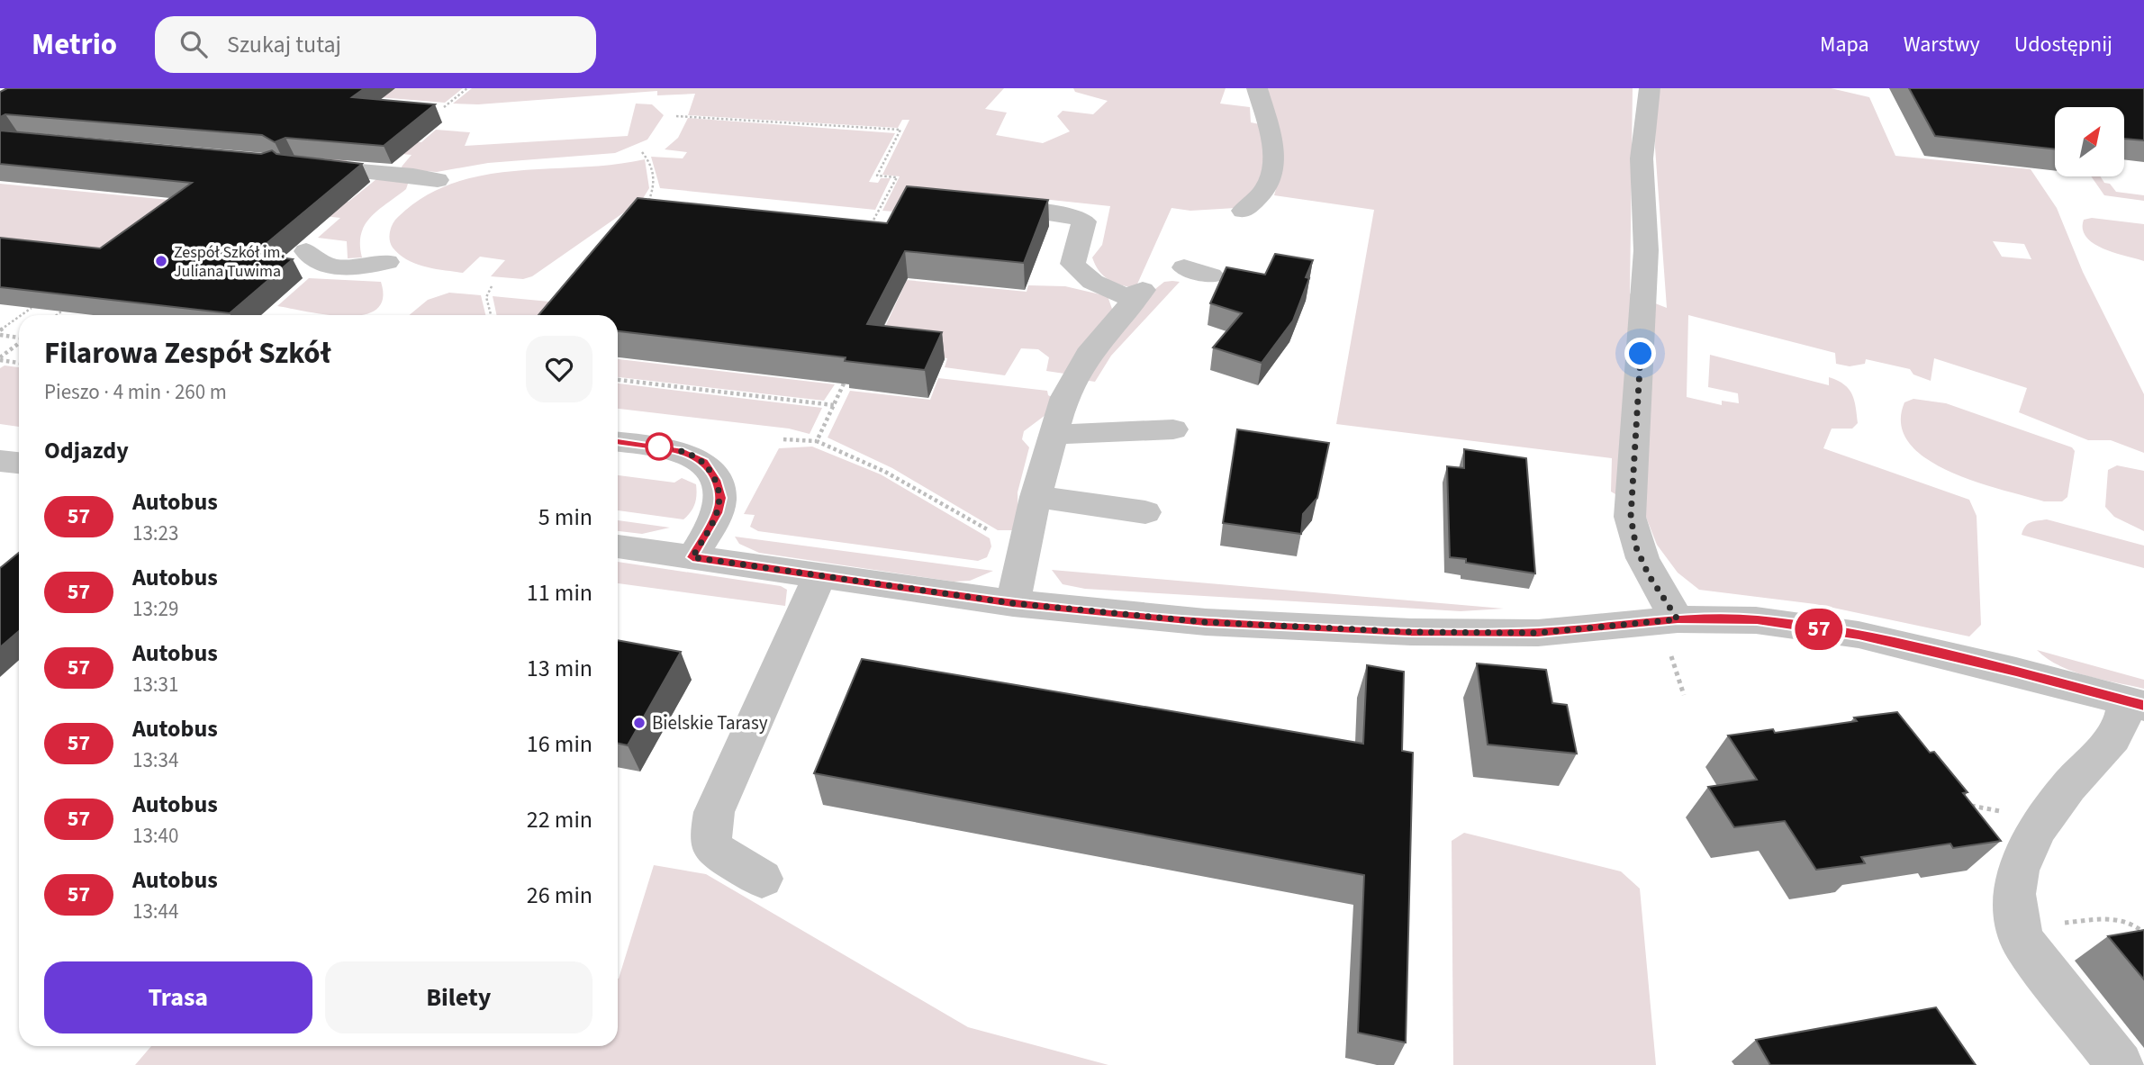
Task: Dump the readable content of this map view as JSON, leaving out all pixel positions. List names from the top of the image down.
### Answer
{
  "places": ["Zespół Szkół im. Juliana Tuwima", "Bielskie Tarasy"],
  "lines": ["bus line 57"],
  "north": "top right",
  "page": {
    "header": "Metrio",
    "search": "Szukaj tutaj",
    "nav": ["Mapa", "Warstwy", "Udostępnij"],
    "on_map": "57",
    "heading": [
      ["Filarowa Zespół Szkół", "Pieszo · 4 min · 260 m"],
      "Odjazdy"
    ],
    "list": [
      {
        "mark": "57",
        "name": "Autobus",
        "note": "13:23",
        "value": "5 min"
      },
      {
        "mark": "57",
        "name": "Autobus",
        "note": "13:29",
        "value": "11 min"
      },
      {
        "mark": "57",
        "name": "Autobus",
        "note": "13:31",
        "value": "13 min"
      },
      {
        "mark": "57",
        "name": "Autobus",
        "note": "13:34",
        "value": "16 min"
      },
      {
        "mark": "57",
        "name": "Autobus",
        "note": "13:40",
        "value": "22 min"
      },
      {
        "mark": "57",
        "name": "Autobus",
        "note": "13:44",
        "value": "26 min"
      }
    ],
    "buttons": ["Trasa", "Bilety"]
  }
}
